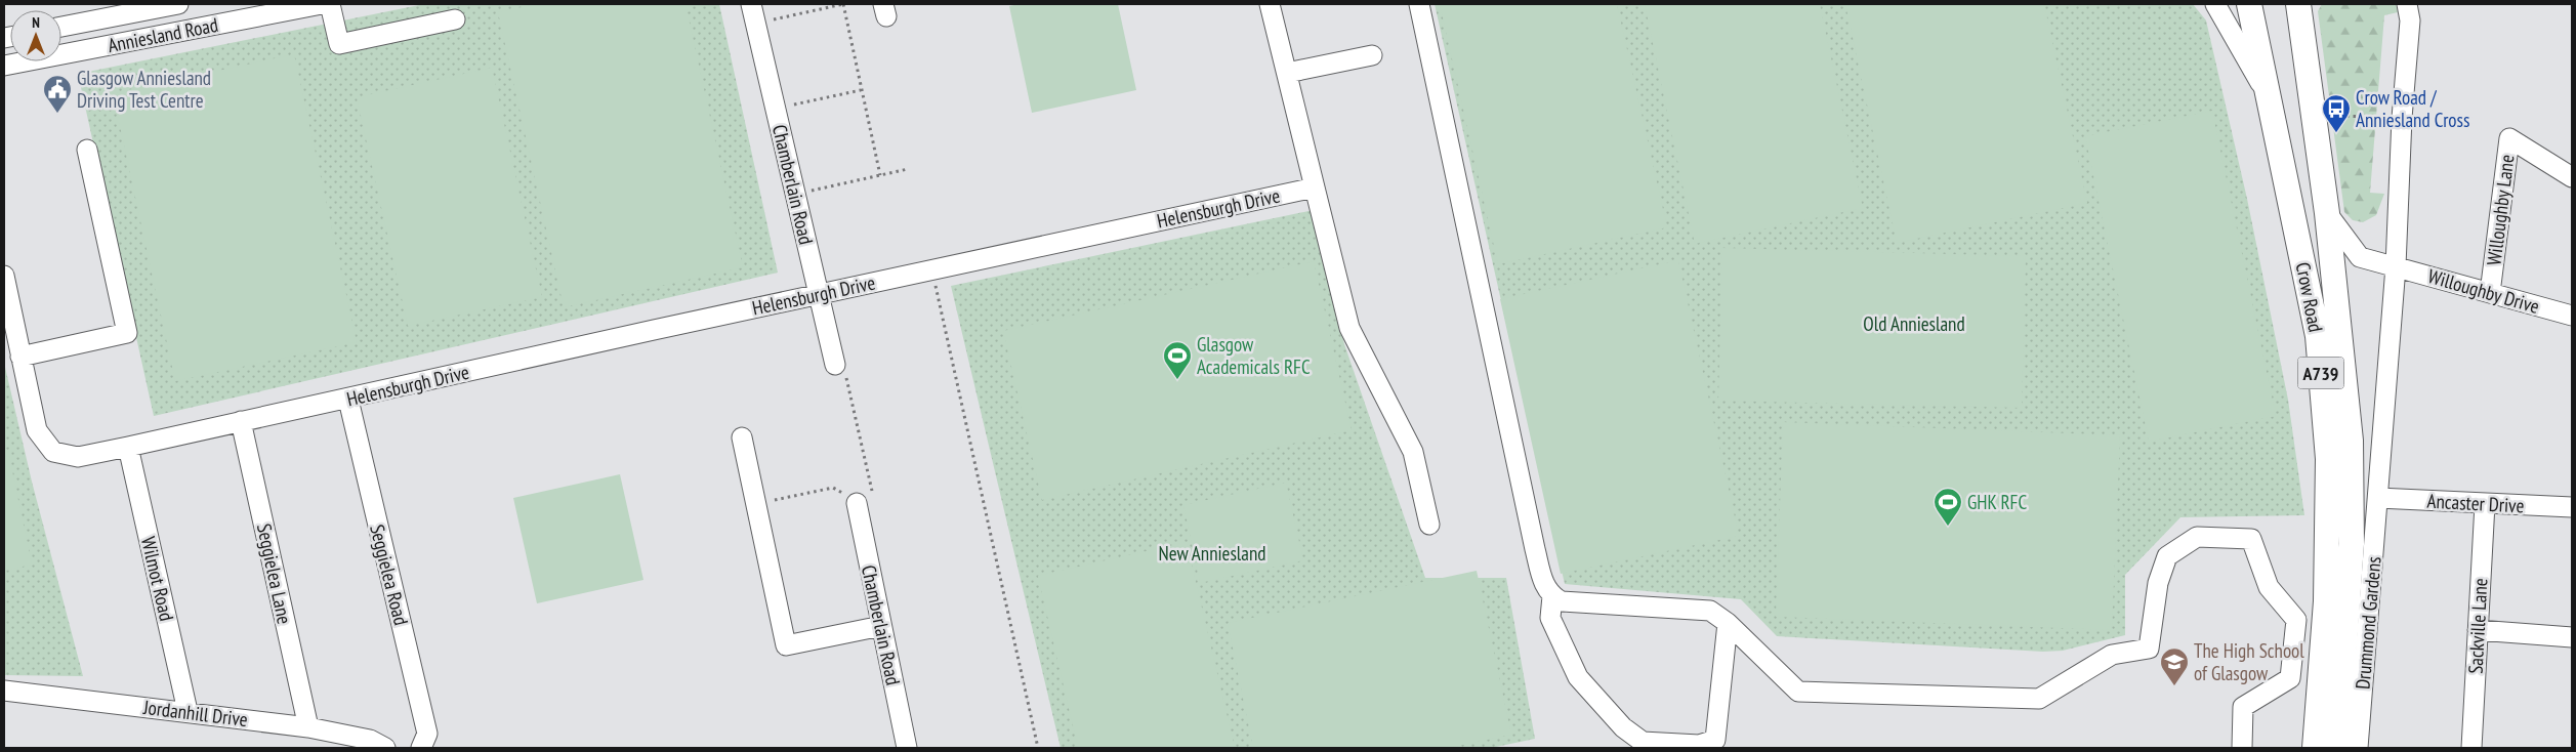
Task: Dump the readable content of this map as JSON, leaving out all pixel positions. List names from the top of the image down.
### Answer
{
  "streets": {
    "main road": ["Crow Road", "A739"],
    "street": [
      "Anniesland Road",
      "Chamberlain Road",
      "Helensburgh Drive",
      "Willoughby Lane",
      "Willoughby Drive",
      "Ancaster Drive",
      "Seggielea Lane",
      "Seggielea Road",
      "Wilmot Road",
      "Drummond Gardens",
      "Sackville Lane",
      "Jordanhill Drive"
    ]
  },
  "crossings": [
    ["Chamberlain Road", "Helensburgh Drive"],
    ["Helensburgh Drive", "Seggielea Lane"],
    ["Helensburgh Drive", "Seggielea Road"],
    ["Helensburgh Drive", "Wilmot Road"],
    ["Willoughby Lane", "Willoughby Drive"],
    ["Willoughby Drive", "Crow Road"],
    ["Ancaster Drive", "Drummond Gardens"],
    ["Ancaster Drive", "Sackville Lane"],
    ["Seggielea Lane", "Jordanhill Drive"],
    ["Wilmot Road", "Jordanhill Drive"]
  ],
  "parks": ["Old Anniesland", "New Anniesland"],
  "places": {
    "public building": ["Glasgow Anniesland Driving Test Centre"],
    "bus stop": ["Crow Road / Anniesland Cross"],
    "sports": ["Glasgow Academicals RFC", "GHK RFC"],
    "school or university": ["The High School of Glasgow"]
  },
  "north": "top"
}
